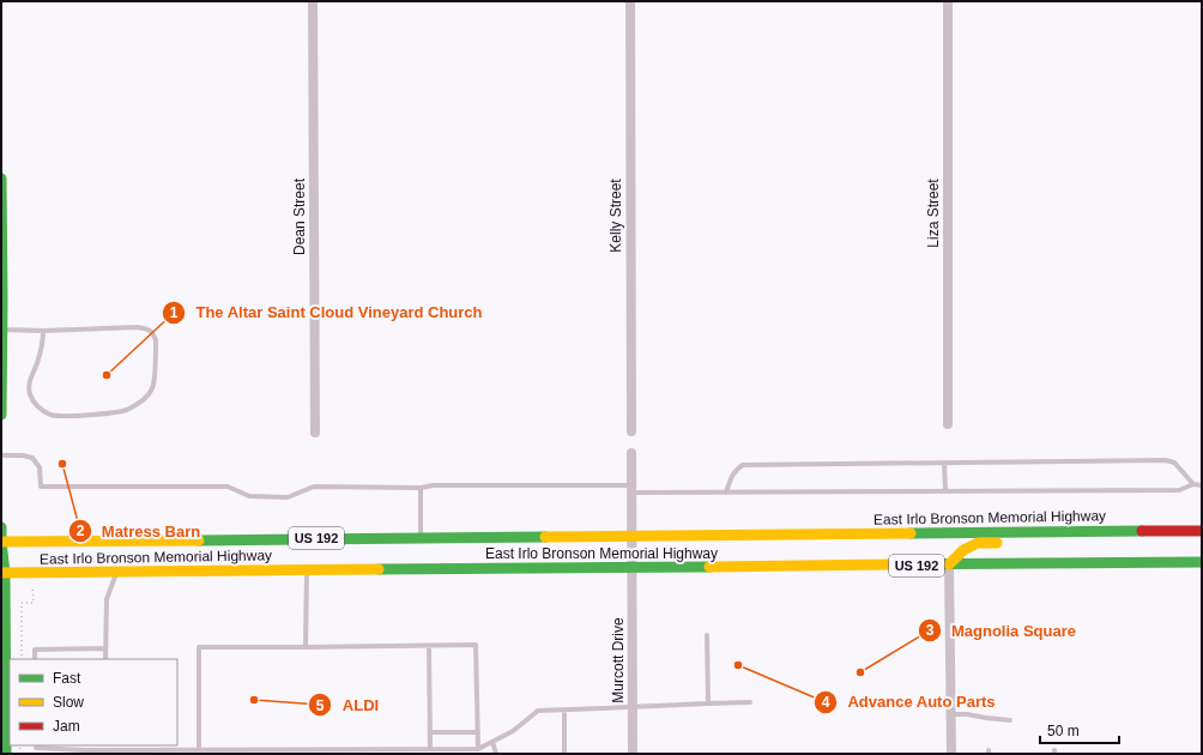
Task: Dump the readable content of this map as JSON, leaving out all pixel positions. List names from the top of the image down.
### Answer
{
  "streets": {
    "main road": ["East Irlo Bronson Memorial Highway", "US 192"],
    "street": [
      "Liza Street",
      "Kelly Street",
      "Dean Street",
      "Murcott Drive"
    ]
  },
  "crossings": [
    ["East Irlo Bronson Memorial Highway", "Murcott Drive"]
  ],
  "places": [
    "The Altar Saint Cloud Vineyard Church",
    "Matress Barn",
    "Advance Auto Parts",
    "Magnolia Square",
    "ALDI"
  ],
  "legend": ["Fast", "Slow", "Jam"],
  "scale_bar": "50 m"
}
